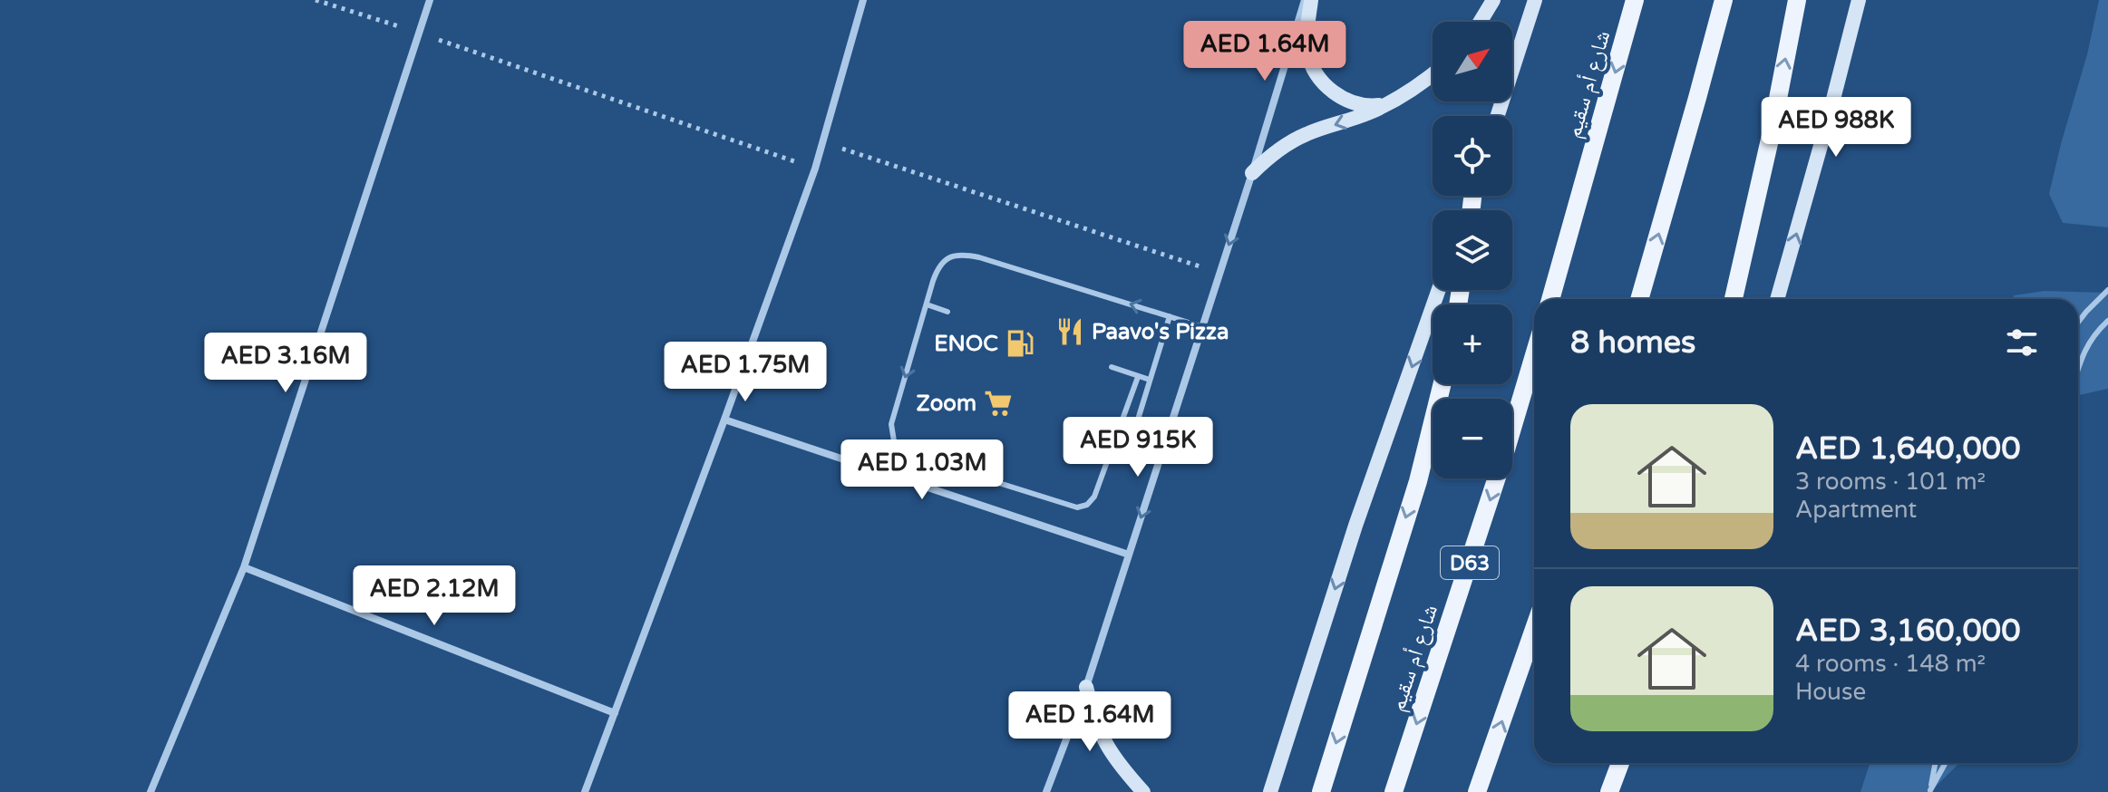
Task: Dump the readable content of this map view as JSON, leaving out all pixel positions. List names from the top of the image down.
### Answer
{
  "streets": {
    "main road": ["شارع أم سقيم", "D63"]
  },
  "places": {
    "restaurant": ["Paavo's Pizza"],
    "fuel station": ["ENOC"],
    "supermarket": ["Zoom"]
  },
  "north": "top right",
  "page": {
    "price": [
      "AED 1.64M",
      "AED 988K",
      "AED 3.16M",
      "AED 1.75M",
      "AED 915K",
      "AED 1.03M",
      "AED 2.12M",
      "AED 1.64M"
    ],
    "map_buttons": ["+", "−"],
    "heading": "8 homes",
    "list": [
      {
        "name": "AED 1,640,000",
        "note": "3 rooms · 101 m² · Apartment"
      },
      {
        "name": "AED 3,160,000",
        "note": "4 rooms · 148 m² · House"
      }
    ]
  }
}
